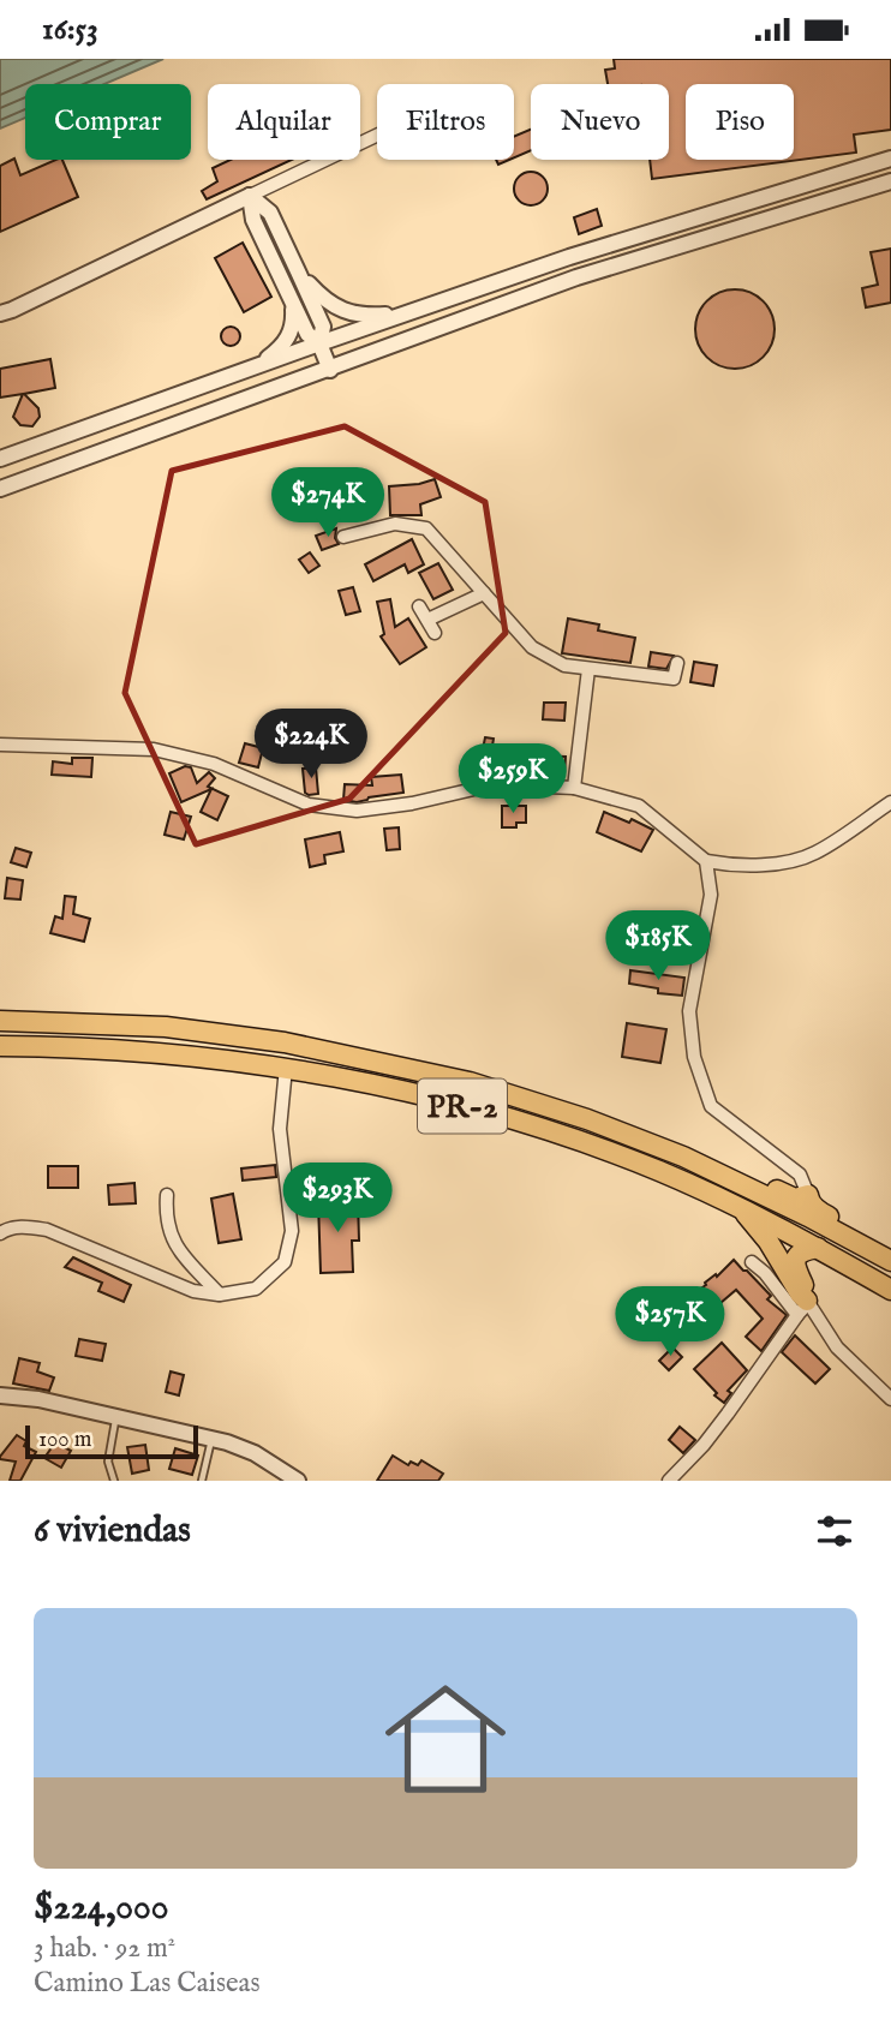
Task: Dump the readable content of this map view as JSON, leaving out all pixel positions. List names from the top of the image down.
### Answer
{
  "streets": {
    "highway": ["PR-2"]
  },
  "scale_bar": "100 m",
  "page": {
    "status": "16:53",
    "chip": [
      "Comprar",
      "Alquilar",
      "Filtros",
      "Nuevo",
      "Piso"
    ],
    "price": [
      "$274K",
      "$224K",
      "$259K",
      "$185K",
      "$293K",
      "$257K"
    ],
    "scale": "100 m",
    "heading": "6 viviendas",
    "list": [
      {
        "name": "$224,000",
        "note": "3 hab. · 92 m² · Camino Las Caiseas"
      }
    ]
  }
}
